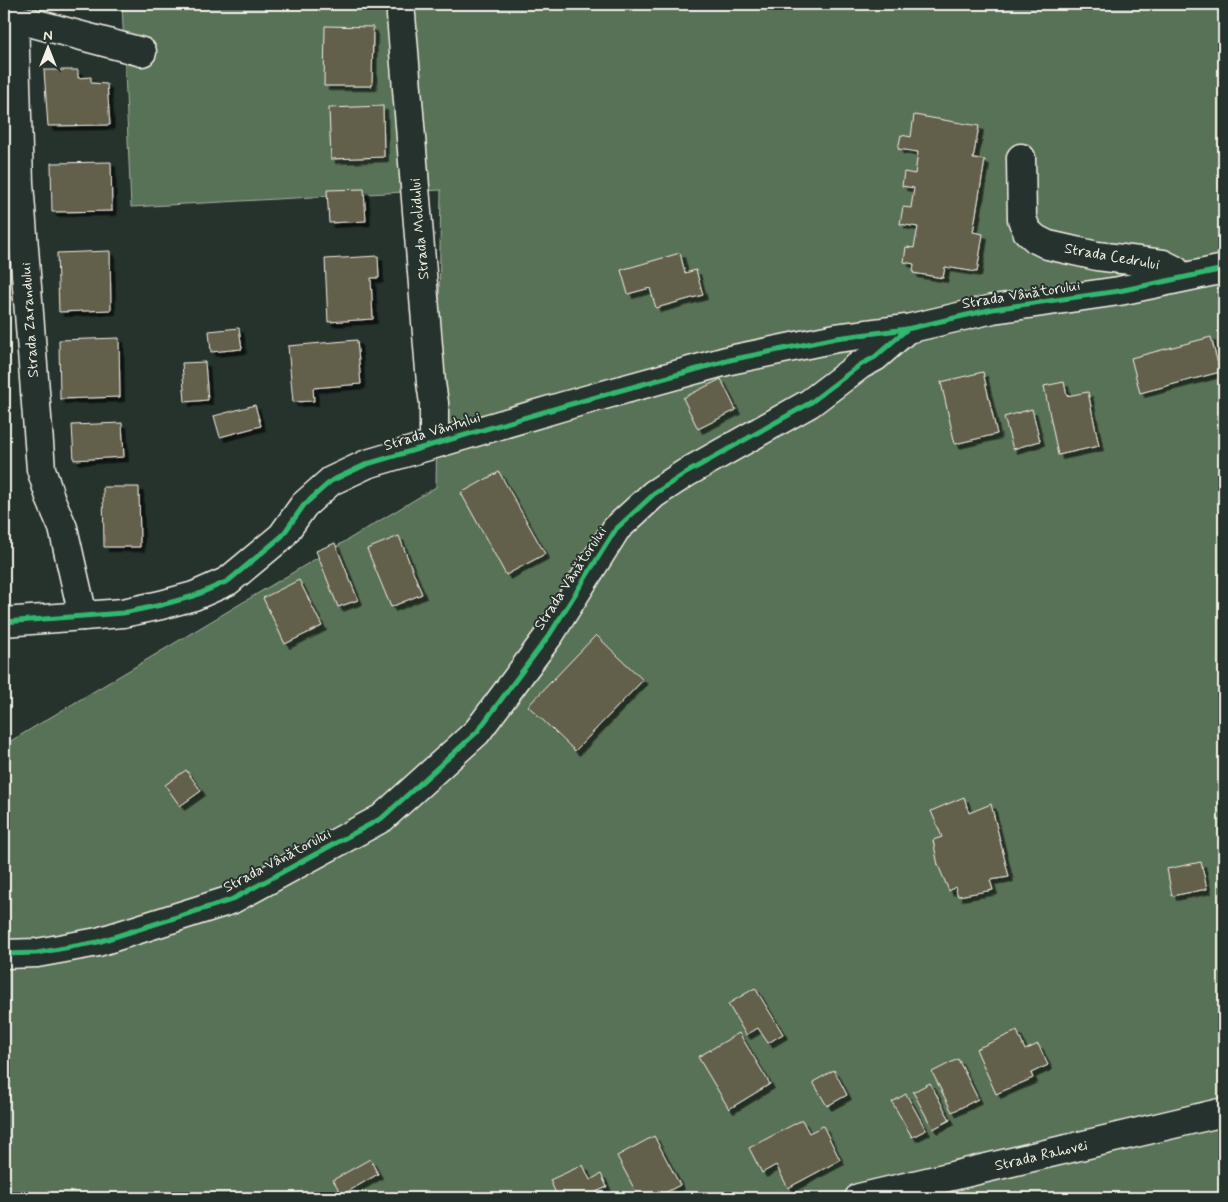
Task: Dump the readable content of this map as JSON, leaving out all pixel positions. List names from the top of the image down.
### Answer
{
  "streets": {
    "street": [
      "Strada Molidului",
      "Strada Cedrului",
      "Strada Vânătorului",
      "Strada Zarandului",
      "Strada Vântului",
      "Strada Rahovei"
    ]
  },
  "crossings": [
    ["Strada Molidului", "Strada Vântului"],
    ["Strada Cedrului", "Strada Vânătorului"],
    ["Strada Vânătorului", "Strada Vântului"],
    ["Strada Zarandului", "Strada Vântului"]
  ],
  "north": "top"
}
